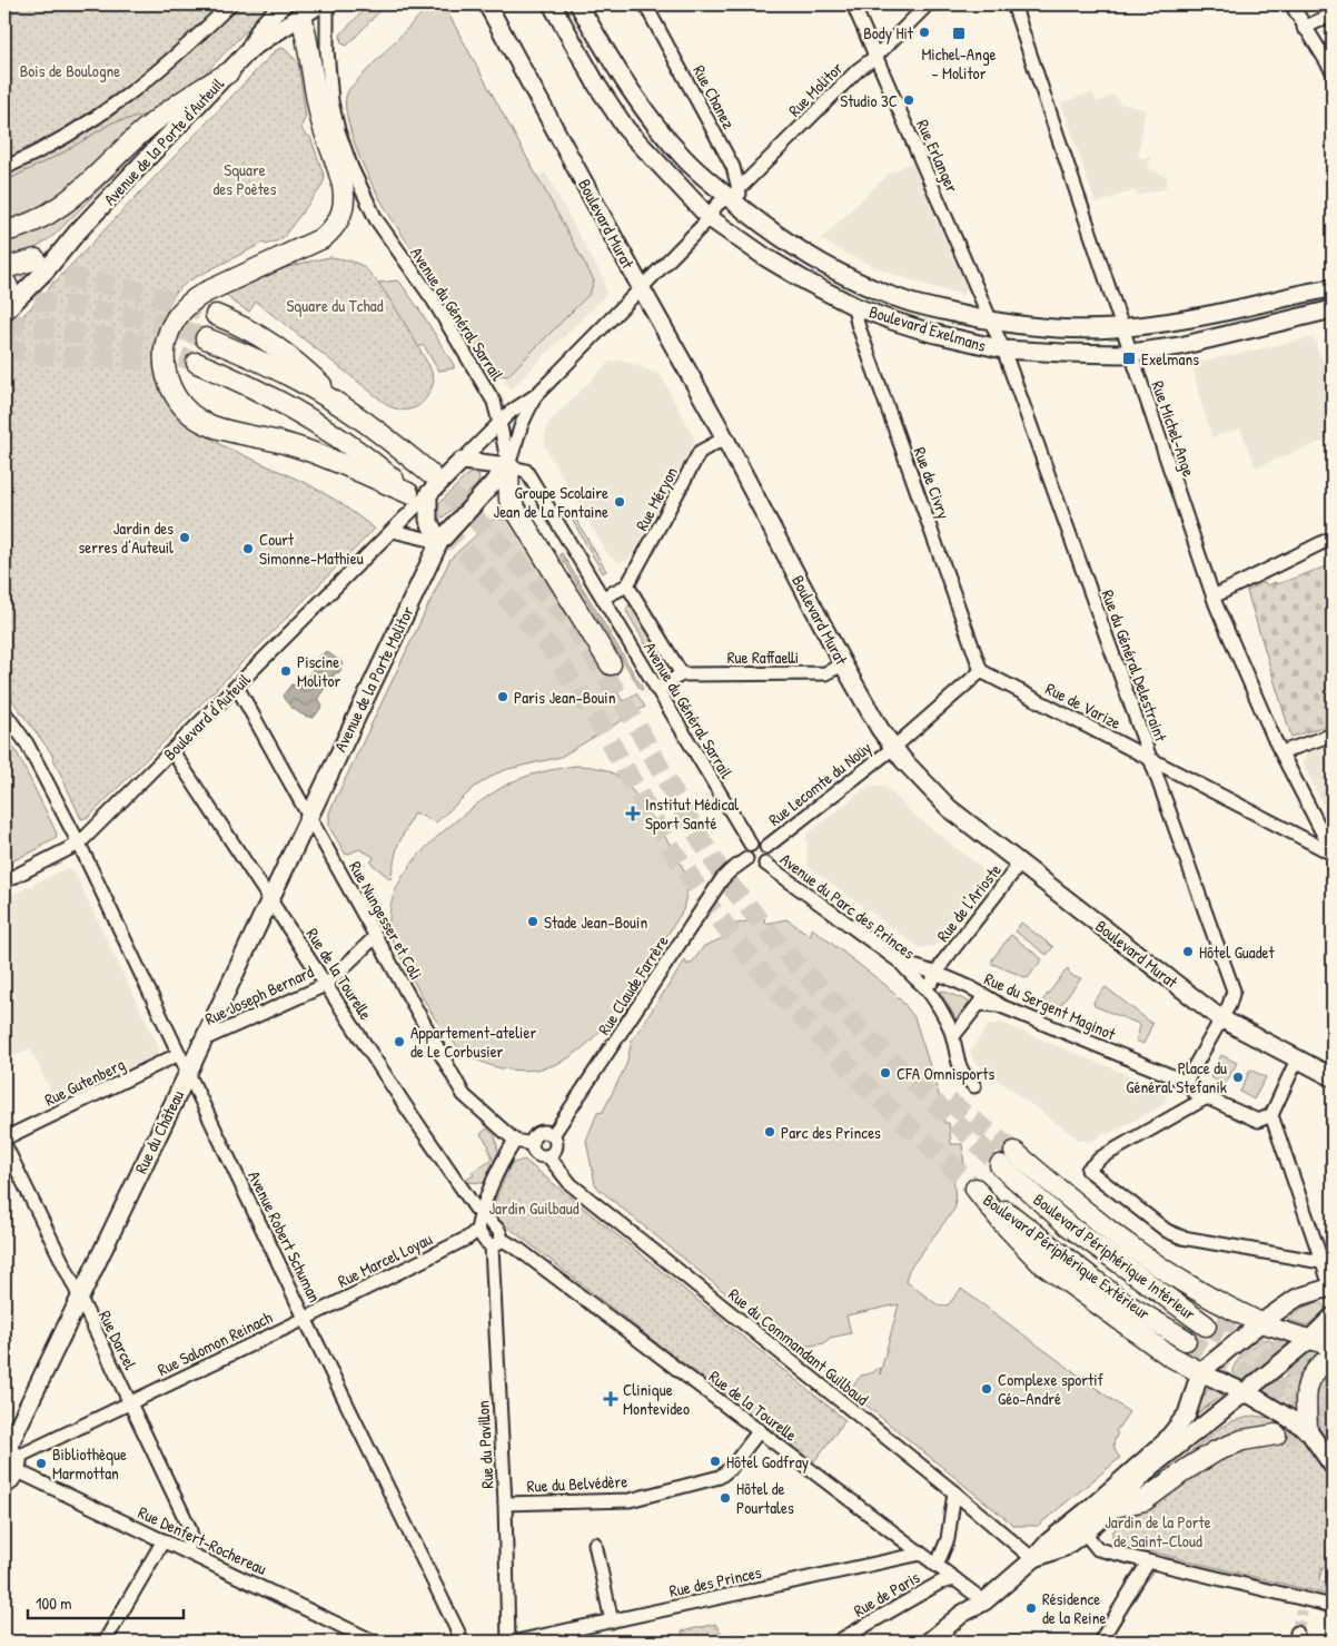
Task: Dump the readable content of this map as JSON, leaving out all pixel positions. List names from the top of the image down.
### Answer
{
  "streets": {
    "highway": ["Boulevard Périphérique Extérieur", "Boulevard Périphérique Intérieur"],
    "main road": [
      "Avenue de la Porte d'Auteuil",
      "Boulevard Murat",
      "Boulevard Exelmans",
      "Avenue de la Porte Molitor",
      "Boulevard d'Auteuil",
      "Rue du Château"
    ],
    "street": [
      "Rue Molitor",
      "Rue Chanez",
      "Rue Erlanger",
      "Avenue du Général Sarrail",
      "Rue Michel-Ange",
      "Rue de Civry",
      "Rue Méryon",
      "Rue Raffaelli",
      "Rue du Général Delestraint",
      "Rue de Varize",
      "Rue Lecomte du Noüy",
      "Rue de l'Arioste",
      "Avenue du Parc des Princes",
      "Rue Nungesser et Coli",
      "Rue de la Tourelle",
      "Rue Claude Farrère",
      "Rue Joseph Bernard",
      "Rue du Sergent Maginot",
      "Rue Gutenberg",
      "Avenue Robert Schuman",
      "Rue Marcel Loyau",
      "Rue Darcel",
      "Rue Salomon Reinach",
      "Rue du Commandant Guilbaud",
      "Rue du Pavillon",
      "Rue du Belvédère",
      "Rue Denfert-Rochereau",
      "Rue des Princes",
      "Rue de Paris"
    ]
  },
  "crossings": [
    ["Rue Molitor", "Rue Chanez"],
    ["Rue Molitor", "Rue Erlanger"],
    ["Rue Molitor", "Boulevard Murat"],
    ["Rue Molitor", "Boulevard Exelmans"],
    ["Rue Molitor", "Boulevard d'Auteuil"],
    ["Rue Chanez", "Boulevard Exelmans"],
    ["Rue Erlanger", "Boulevard Exelmans"],
    ["Rue Erlanger", "Rue du Général Delestraint"],
    ["Boulevard Murat", "Rue Méryon"],
    ["Boulevard Murat", "Rue Raffaelli"],
    ["Boulevard Murat", "Rue du Général Delestraint"],
    ["Boulevard Murat", "Rue Lecomte du Noüy"],
    ["Boulevard Murat", "Rue de l'Arioste"],
    ["Avenue du Général Sarrail", "Rue Méryon"],
    ["Avenue du Général Sarrail", "Rue Raffaelli"],
    ["Avenue du Général Sarrail", "Boulevard d'Auteuil"],
    ["Avenue du Général Sarrail", "Rue Lecomte du Noüy"],
    ["Avenue du Général Sarrail", "Avenue du Parc des Princes"],
    ["Avenue du Général Sarrail", "Rue Claude Farrère"],
    ["Boulevard Exelmans", "Rue Michel-Ange"],
    ["Boulevard Exelmans", "Rue de Civry"],
    ["Boulevard Exelmans", "Rue du Général Delestraint"],
    ["Rue Michel-Ange", "Rue de Varize"],
    ["Rue de Civry", "Rue de Varize"],
    ["Rue du Général Delestraint", "Rue de Varize"],
    ["Avenue de la Porte Molitor", "Rue Nungesser et Coli"],
    ["Avenue de la Porte Molitor", "Rue du Château"],
    ["Boulevard d'Auteuil", "Rue Nungesser et Coli"],
    ["Boulevard d'Auteuil", "Rue de la Tourelle"],
    ["Boulevard d'Auteuil", "Avenue Robert Schuman"],
    ["Rue Lecomte du Noüy", "Avenue du Parc des Princes"],
    ["Rue Lecomte du Noüy", "Rue Claude Farrère"],
    ["Rue de l'Arioste", "Avenue du Parc des Princes"],
    ["Rue de l'Arioste", "Rue du Sergent Maginot"],
    ["Avenue du Parc des Princes", "Rue Claude Farrère"],
    ["Avenue du Parc des Princes", "Rue du Sergent Maginot"],
    ["Rue Nungesser et Coli", "Rue Joseph Bernard"],
    ["Rue Nungesser et Coli", "Rue du Château"],
    ["Rue de la Tourelle", "Rue Joseph Bernard"],
    ["Rue de la Tourelle", "Rue du Château"],
    ["Rue de la Tourelle", "Rue du Pavillon"],
    ["Rue de la Tourelle", "Rue du Belvédère"],
    ["Rue de la Tourelle", "Rue des Princes"],
    ["Rue de la Tourelle", "Rue de Paris"],
    ["Rue Claude Farrère", "Rue du Commandant Guilbaud"],
    ["Rue Joseph Bernard", "Rue du Château"],
    ["Rue Gutenberg", "Avenue Robert Schuman"],
    ["Rue du Château", "Avenue Robert Schuman"],
    ["Rue du Château", "Rue Darcel"],
    ["Rue du Château", "Rue Salomon Reinach"],
    ["Rue du Château", "Rue Denfert-Rochereau"],
    ["Avenue Robert Schuman", "Rue Marcel Loyau"],
    ["Avenue Robert Schuman", "Rue Salomon Reinach"],
    ["Rue Marcel Loyau", "Rue Salomon Reinach"],
    ["Rue Darcel", "Rue Salomon Reinach"],
    ["Rue Darcel", "Rue Denfert-Rochereau"],
    ["Rue Salomon Reinach", "Rue Denfert-Rochereau"],
    ["Rue du Pavillon", "Rue du Belvédère"]
  ],
  "parks": [
    "Bois de Boulogne",
    "Square des Poètes",
    "Square du Tchad",
    "Jardin Guilbaud",
    "Jardin de la Porte de Saint-Cloud"
  ],
  "places": {
    "other": [
      "Body Hit",
      "Studio 3C",
      "Groupe Scolaire Jean de La Fontaine",
      "Jardin des serres d’Auteuil",
      "Court Simonne-Mathieu",
      "Piscine Molitor",
      "Paris Jean-Bouin",
      "Stade Jean-Bouin",
      "Hôtel Guadet",
      "Appartement-atelier de Le Corbusier",
      "CFA Omnisports",
      "Place du Général Stefanik",
      "Parc des Princes",
      "Complexe sportif Géo-André",
      "Hôtel Godfray",
      "Bibliothèque Marmottan",
      "Hôtel de Pourtales",
      "Résidence de la Reine"
    ],
    "transit": ["Michel-Ange - Molitor", "Exelmans"],
    "health": ["Institut Médical Sport Santé", "Clinique Montevideo"]
  },
  "scale_bar": "100 m"
}
